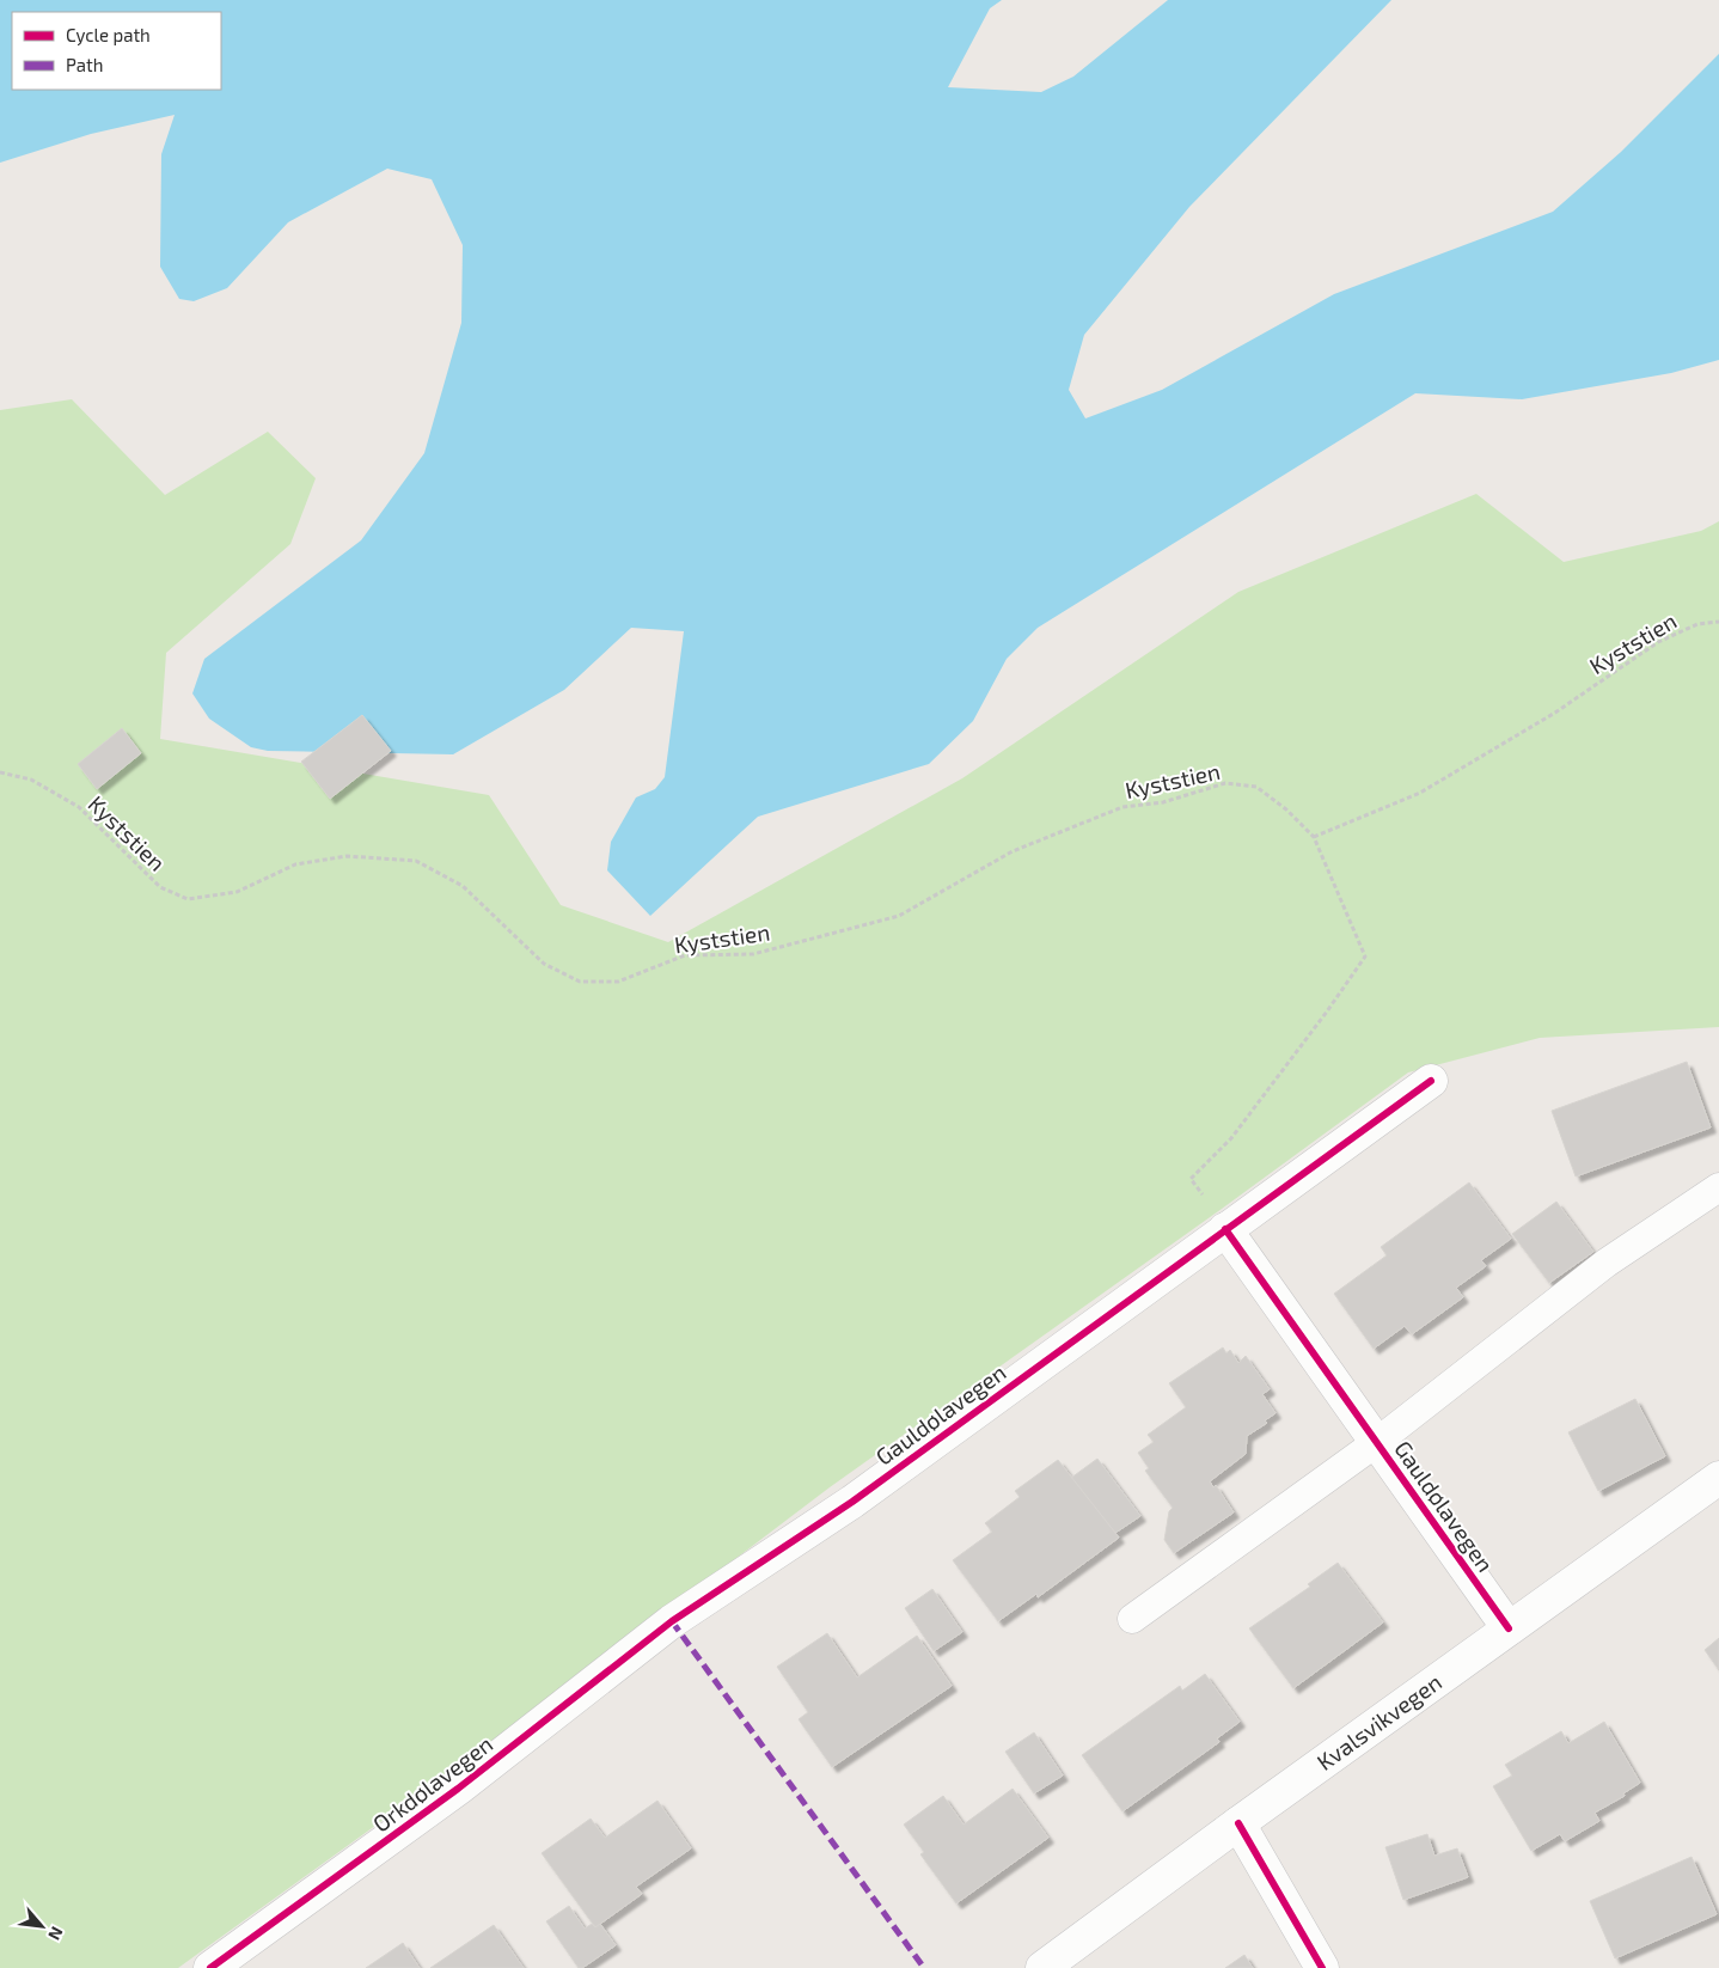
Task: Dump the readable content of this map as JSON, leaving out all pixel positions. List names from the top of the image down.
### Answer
{
  "streets": {
    "street": ["Gauldølavegen", "Kvalsvikvegen", "Orkdølavegen"],
    "path": ["Kyststien"]
  },
  "crossings": [
    ["Kyststien", "Gauldølavegen"],
    ["Gauldølavegen", "Kvalsvikvegen"],
    ["Gauldølavegen", "Orkdølavegen"]
  ],
  "legend": ["Cycle path", "Path"],
  "north": "bottom right"
}
